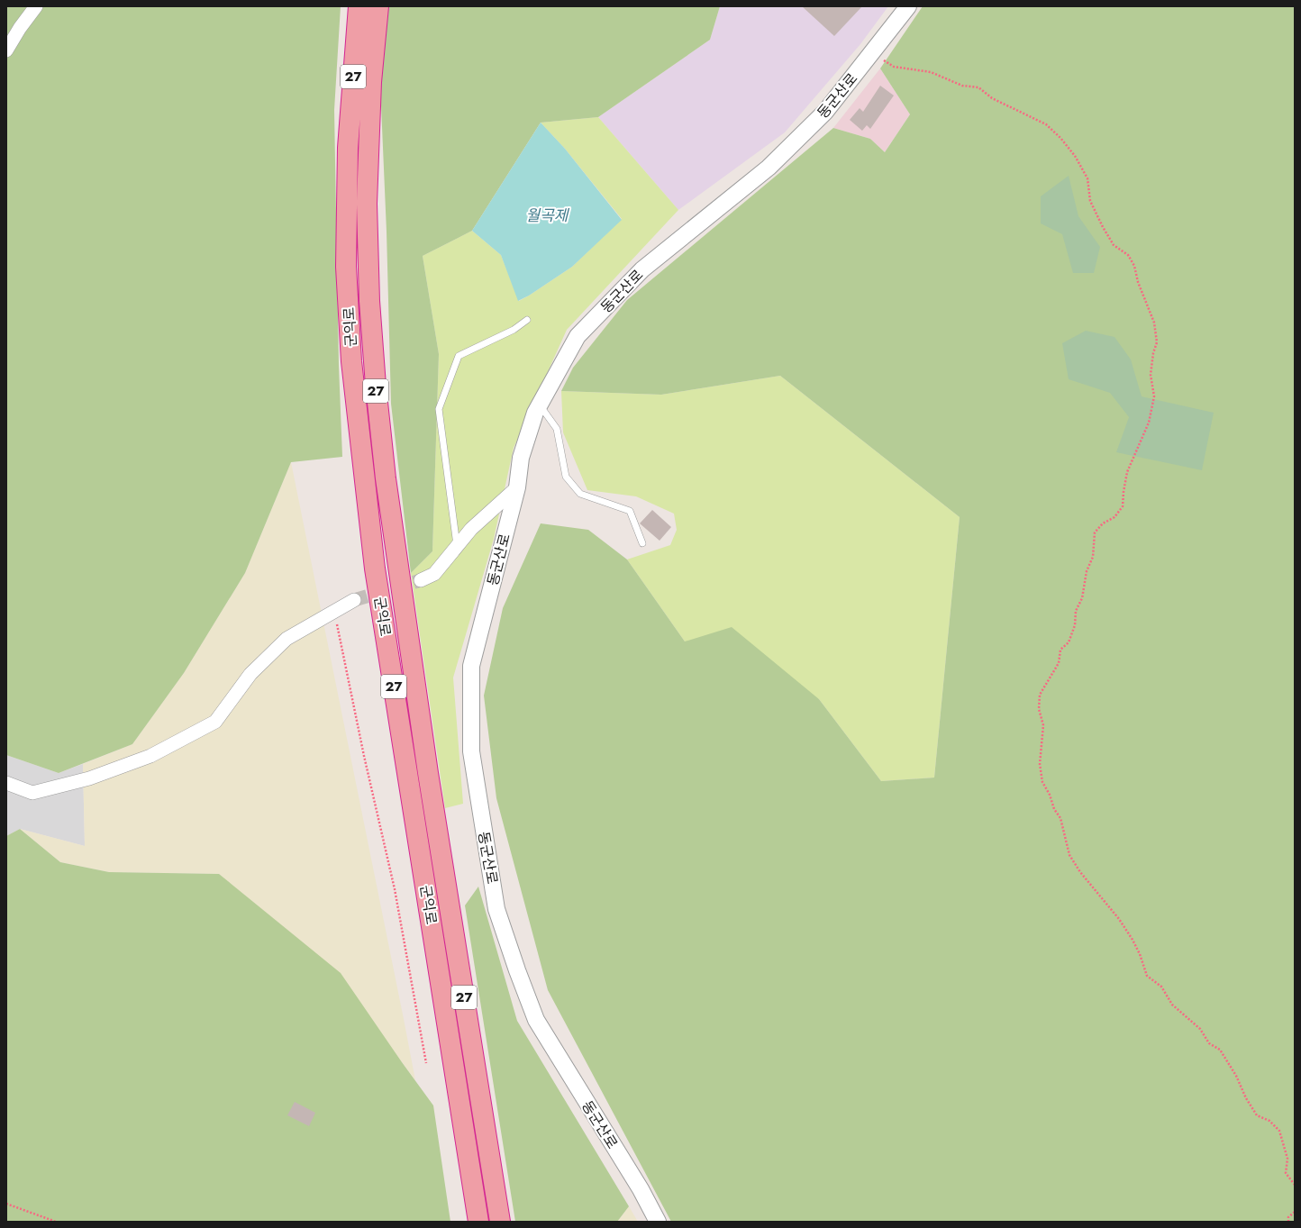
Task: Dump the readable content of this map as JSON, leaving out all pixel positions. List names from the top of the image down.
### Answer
{
  "streets": {
    "highway": ["27", "군익로"],
    "street": ["동군산로"]
  },
  "water": ["월곡제"]
}
